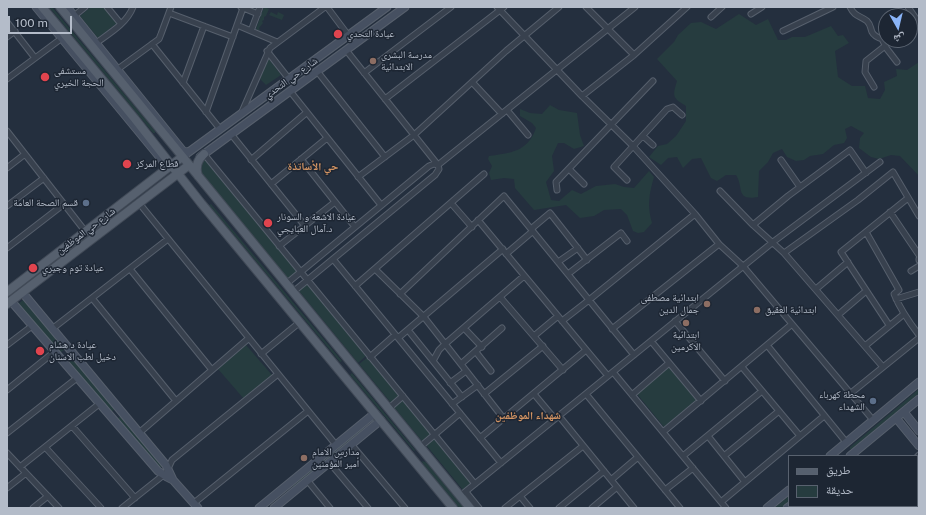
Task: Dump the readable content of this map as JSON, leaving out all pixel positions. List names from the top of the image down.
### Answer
{
  "streets": {
    "main road": ["شارع حي التحدي", "شارع حي الموظفين"]
  },
  "crossings": [
    ["شارع حي التحدي", "شارع حي الموظفين"]
  ],
  "districts": ["حي الأساتذة", "شهداء الموظفين"],
  "places": [
    "عيادة التحدي",
    "مدرسة البشرى الابتدائية",
    "مستشفى الحجة الخيري",
    "قطاع المركز",
    "قسم الصحة العامة",
    "عيادة الاشعة و السونار د.آمال العبايجي",
    "عيادة توم وجيري",
    "ابتدائية مصطفى جمال الدين",
    "ابتدائية العقيق",
    "ابتدائية الاكرمين",
    "عيادة د هشام دخيل لطب الاسنان",
    "محطة كهرباء الشهداء",
    "مدارس الامام أمير المؤمنين"
  ],
  "legend": ["طريق", "حديقة"],
  "scale_bar": "100 m",
  "north": "bottom"
}
